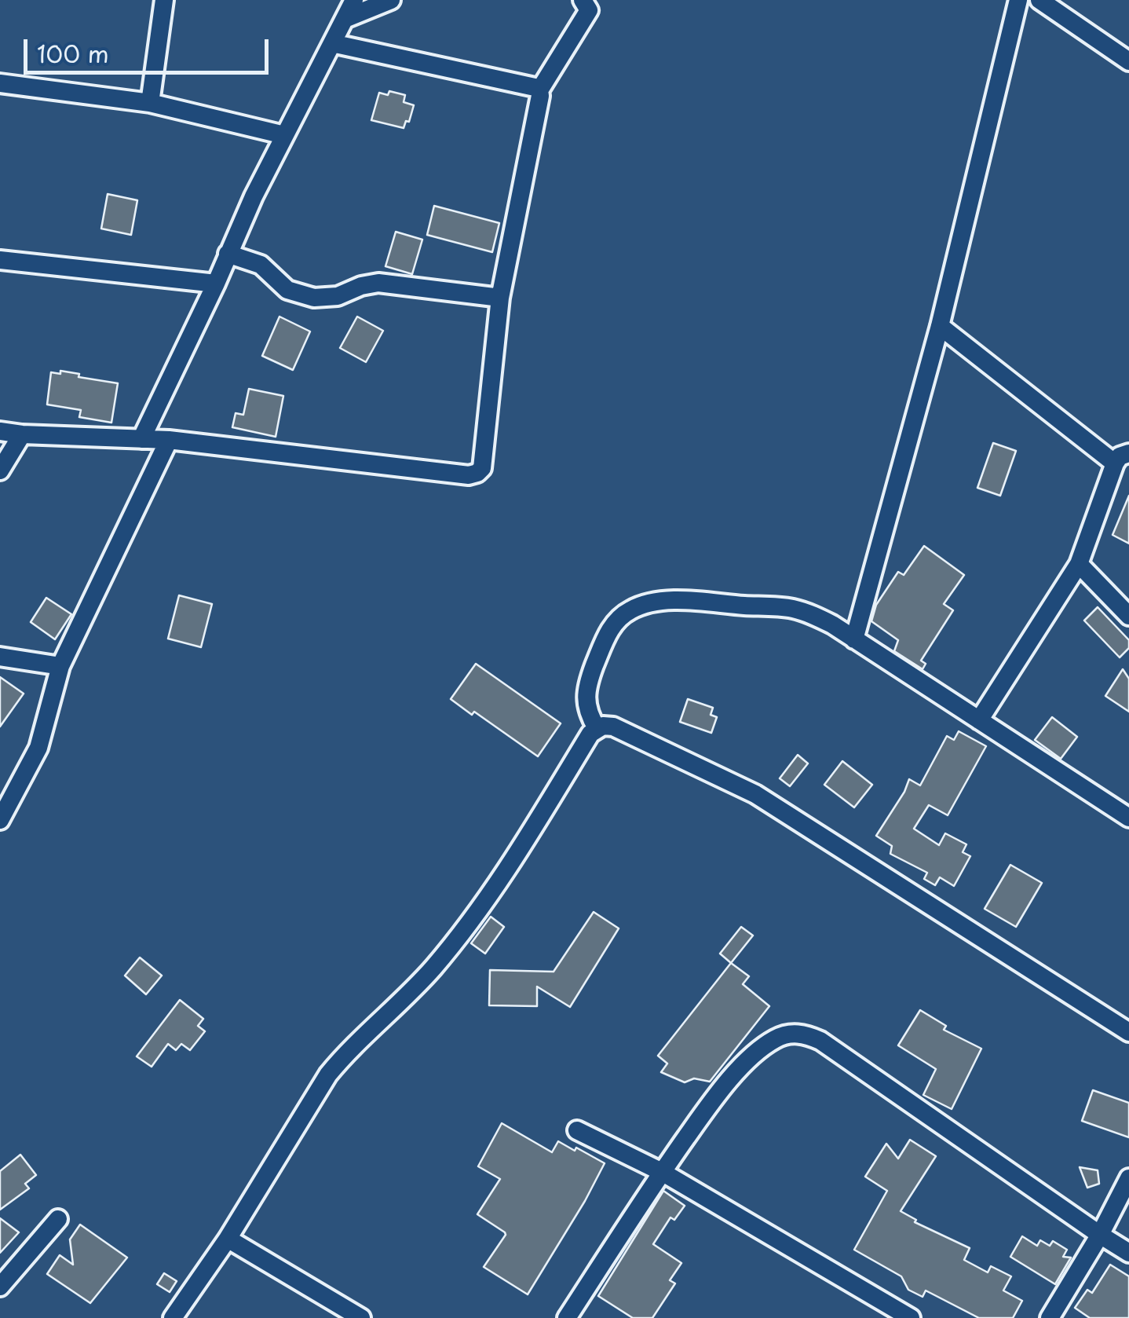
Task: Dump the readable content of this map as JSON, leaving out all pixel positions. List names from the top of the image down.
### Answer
{
  "scale_bar": "100 m"
}
